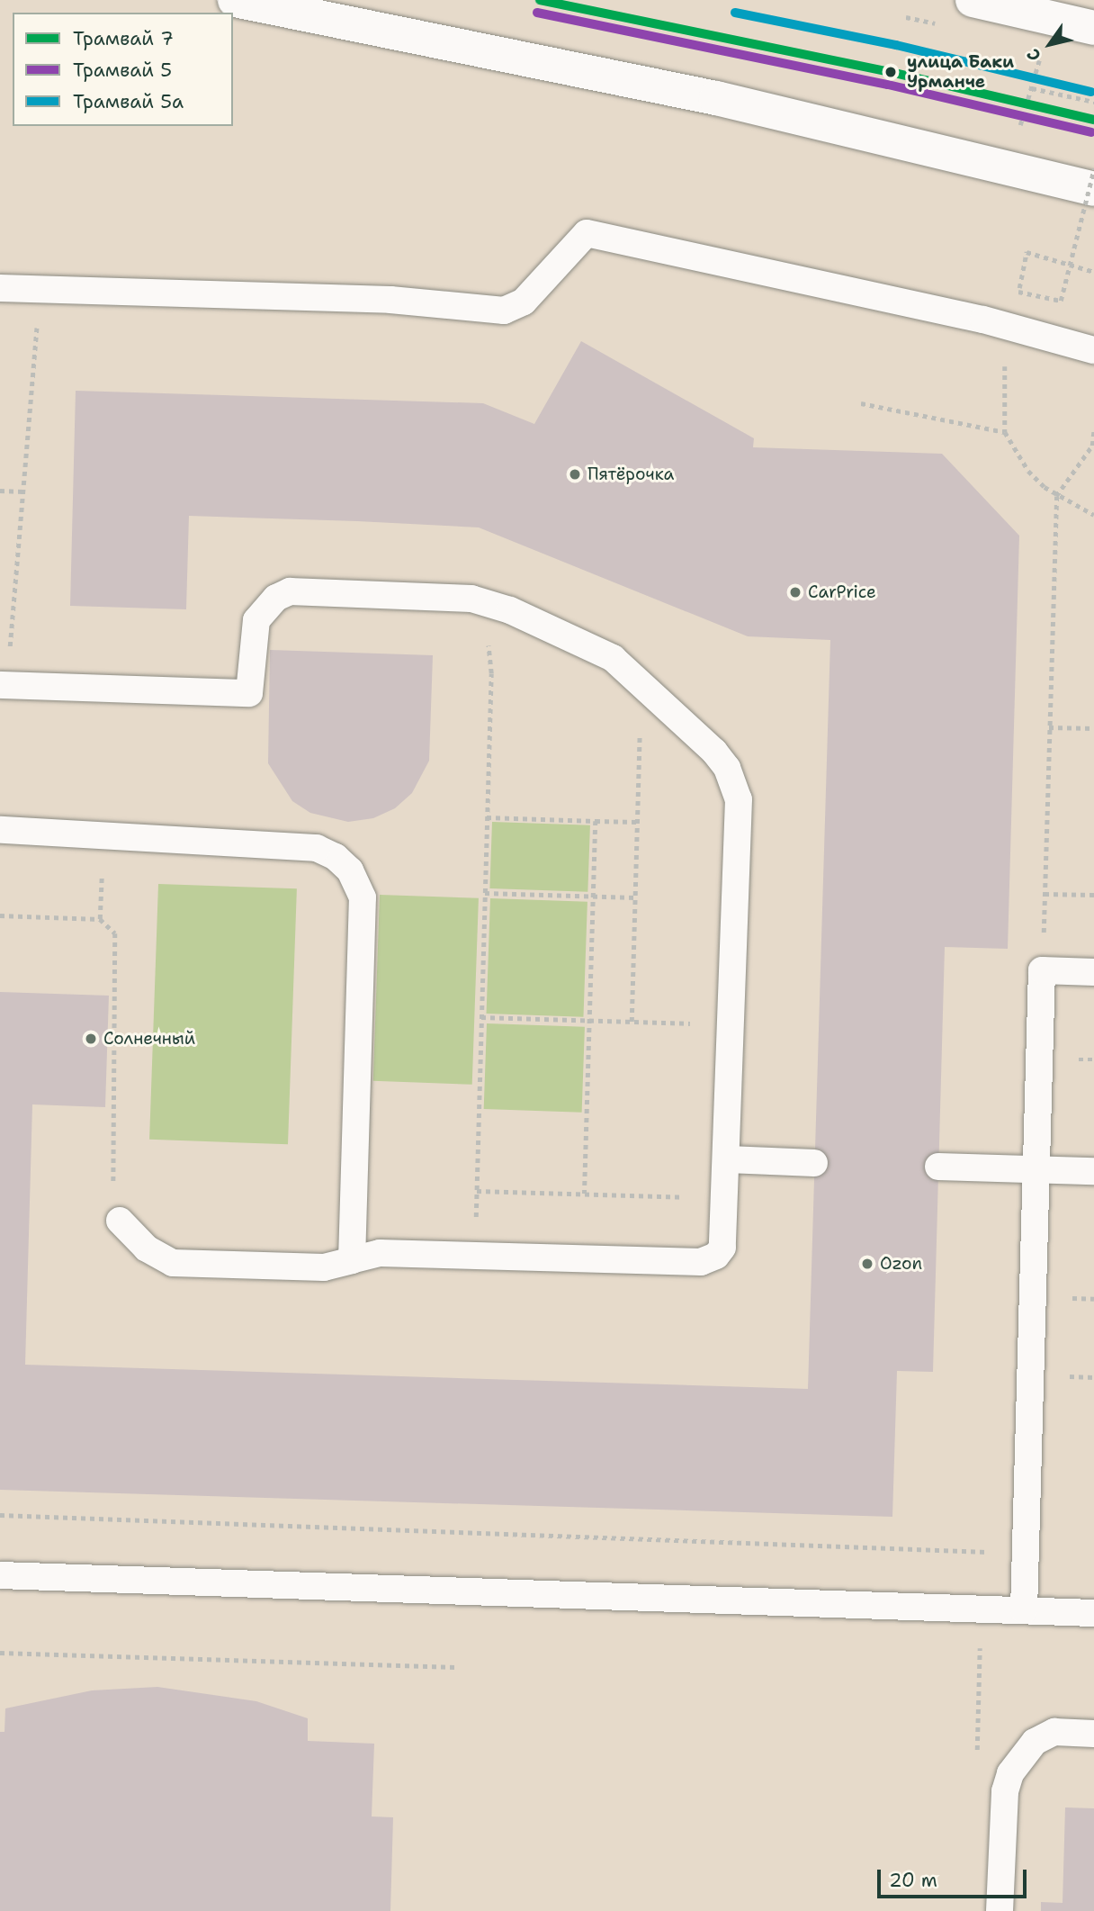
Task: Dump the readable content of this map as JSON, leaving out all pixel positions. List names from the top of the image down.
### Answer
{
  "places": [
    "улица Баки Урманче",
    "Пятёрочка",
    "CarPrice",
    "Солнечный",
    "Ozon"
  ],
  "lines": ["tram line 7", "tram line 5", "tram line 5а"],
  "legend": ["Трамвай 7", "Трамвай 5", "Трамвай 5а"],
  "scale_bar": "20 m",
  "north": "bottom left"
}
